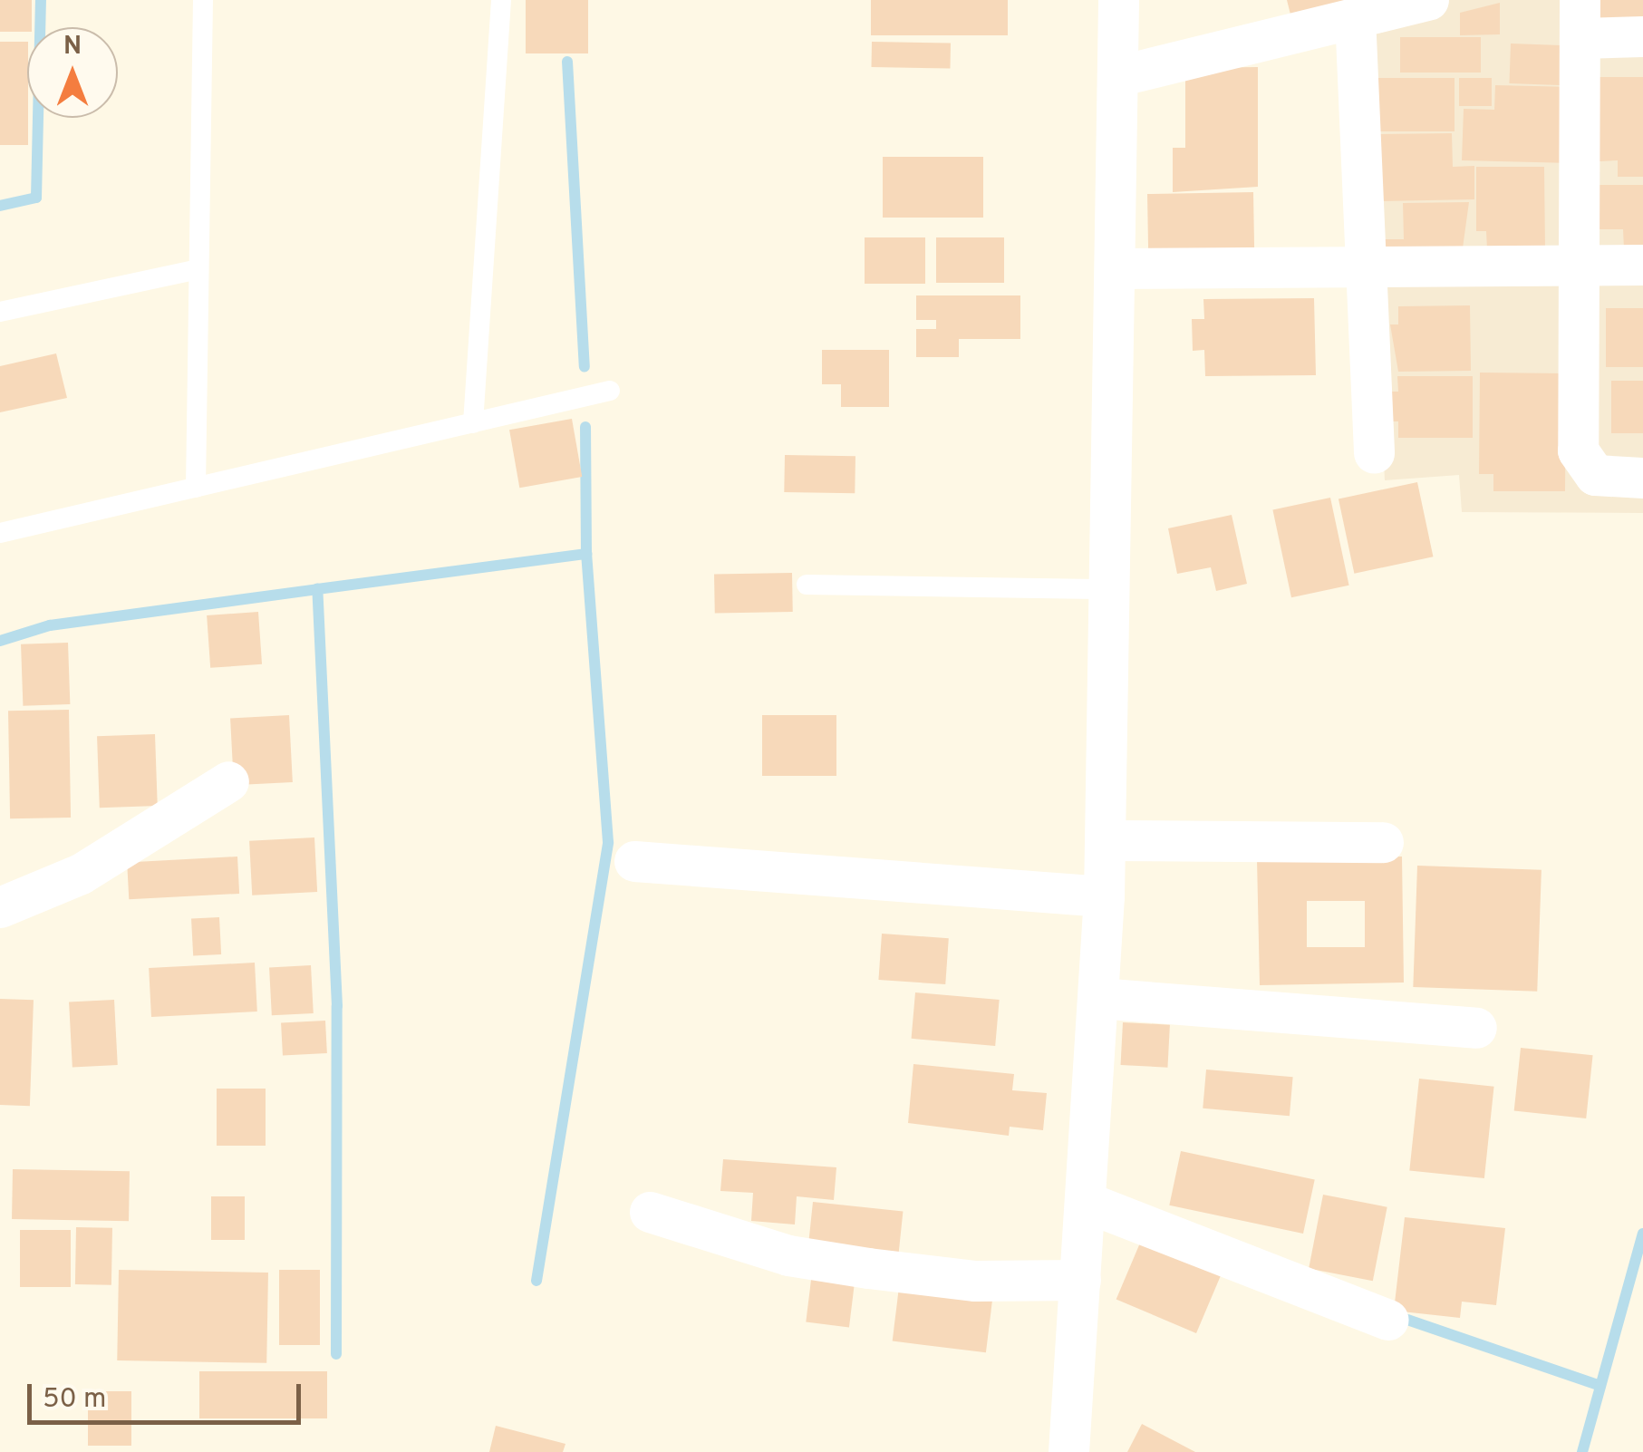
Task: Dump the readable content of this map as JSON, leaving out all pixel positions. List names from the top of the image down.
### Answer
{
  "scale_bar": "50 m",
  "north": "top"
}
